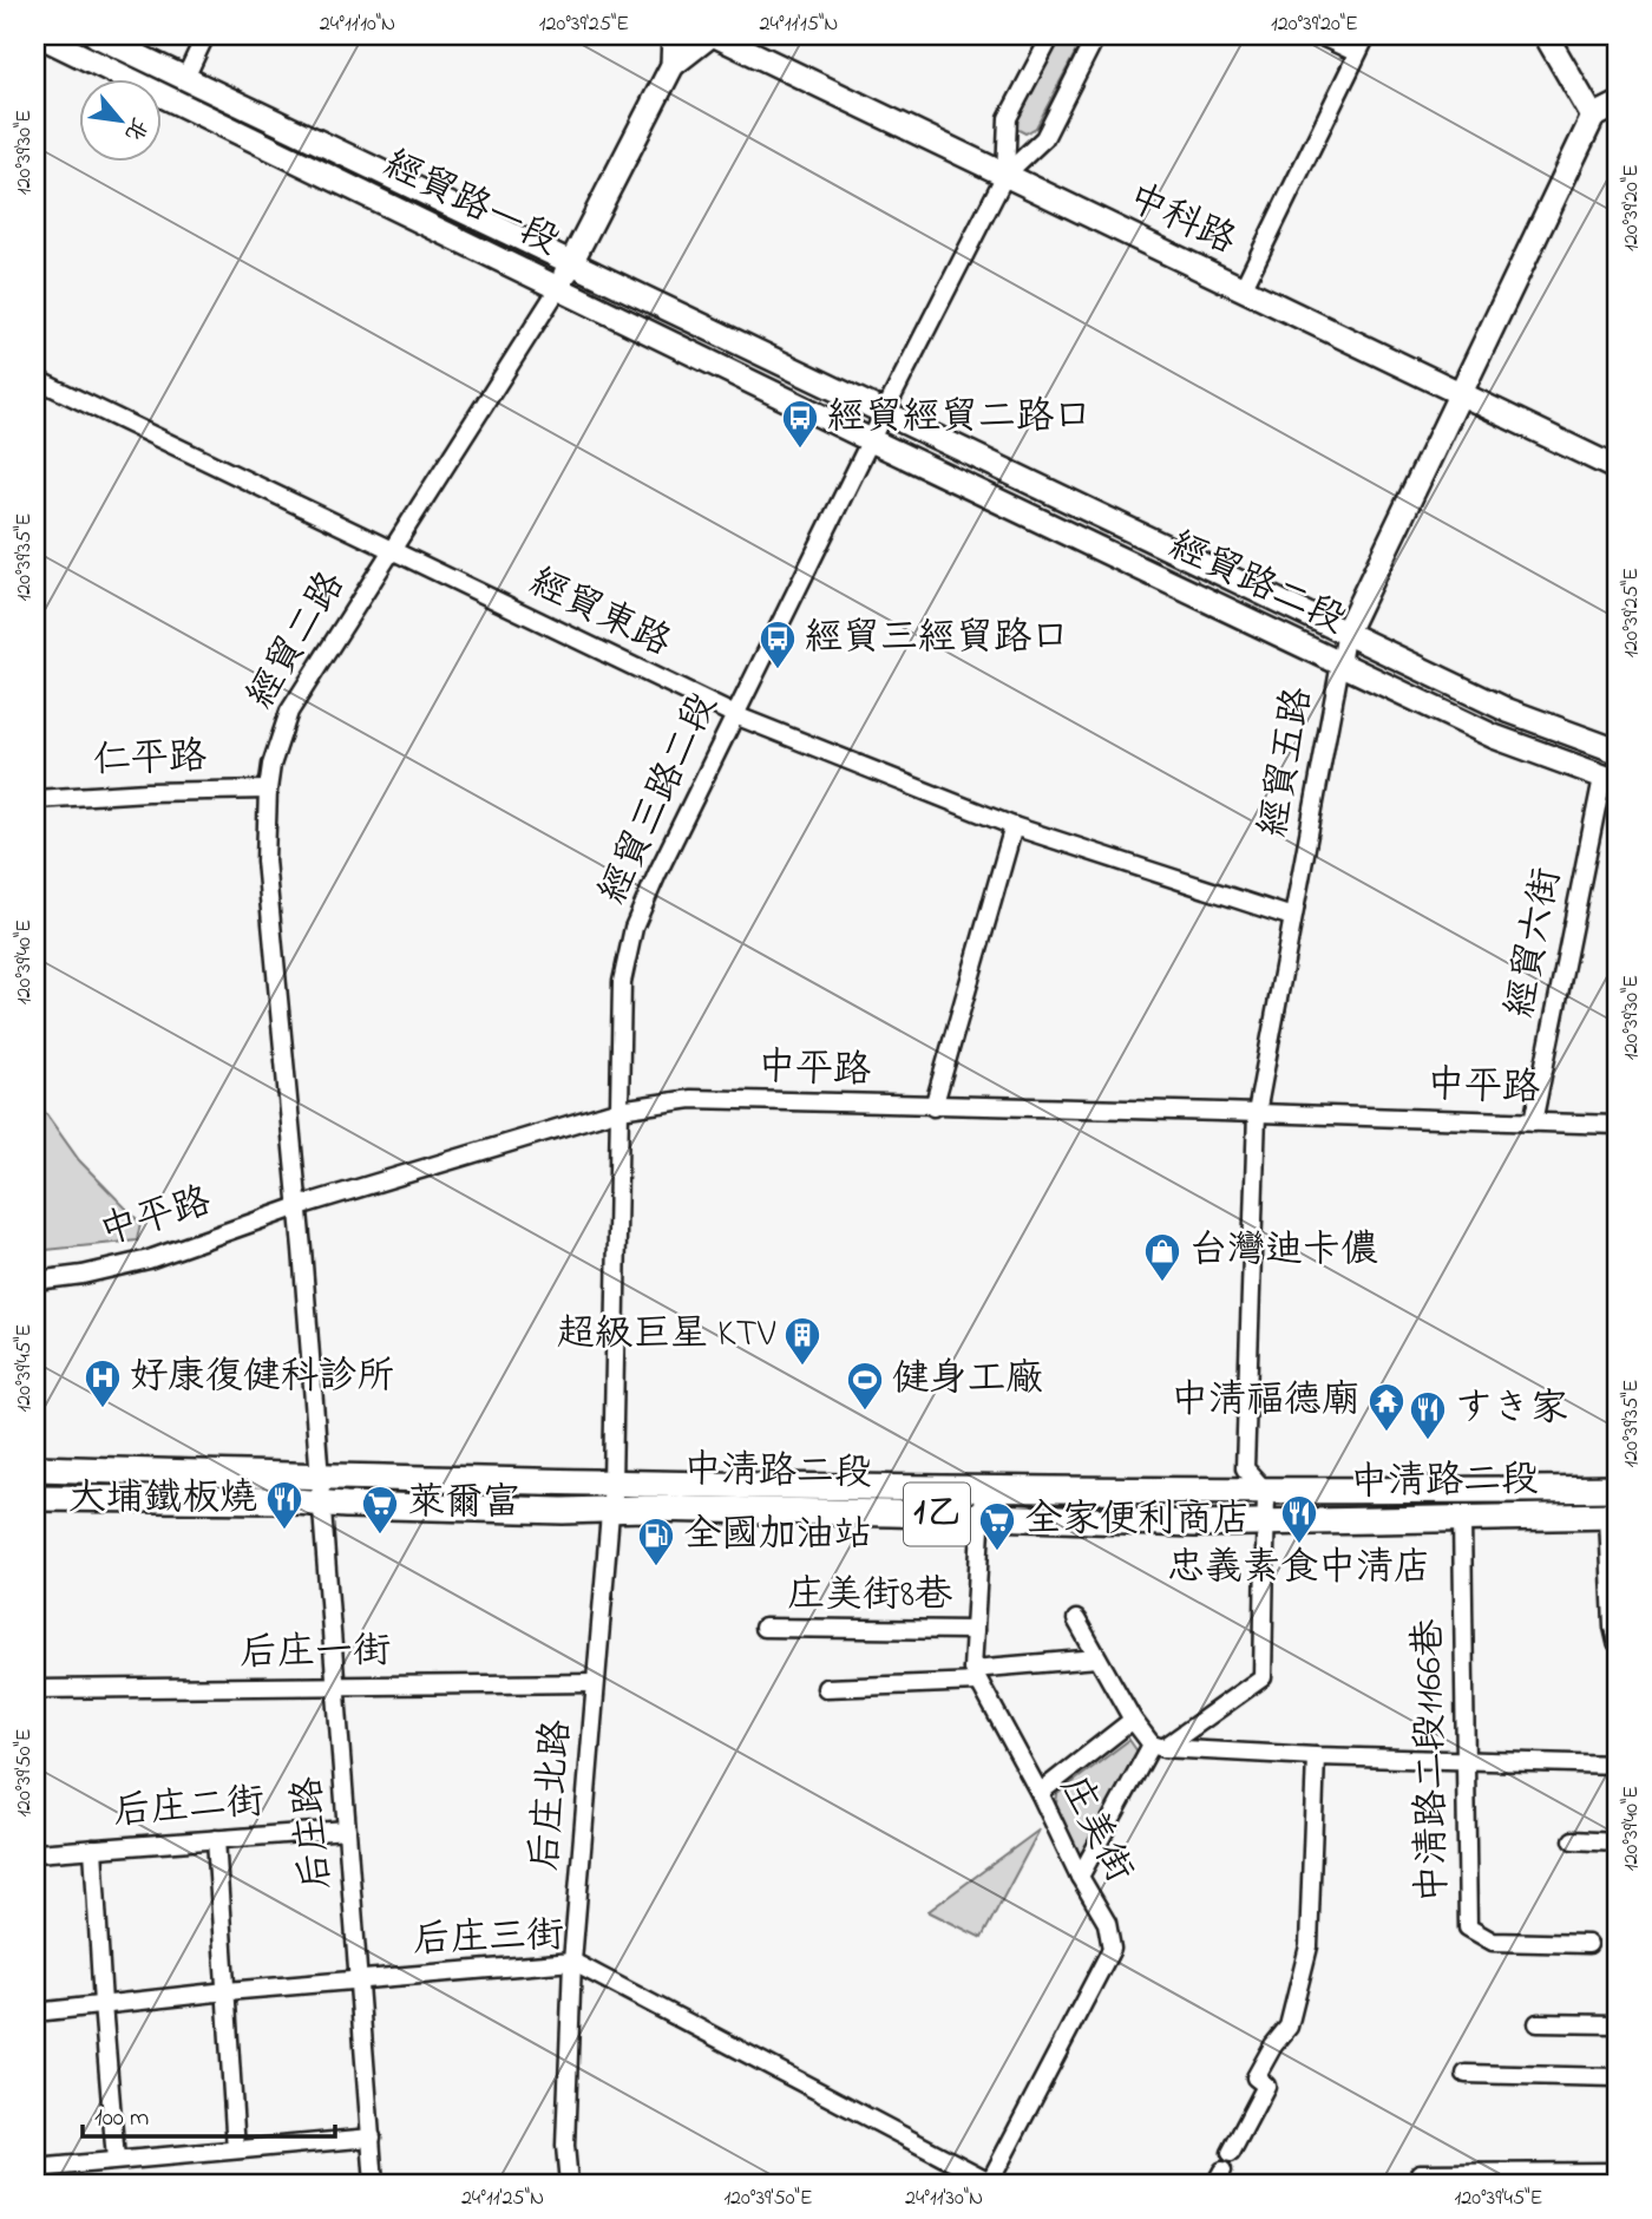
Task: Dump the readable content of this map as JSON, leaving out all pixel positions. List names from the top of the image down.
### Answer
{
  "streets": {
    "main road": ["中清路二段", "1乙"],
    "street": [
      "經貿路一段",
      "中科路",
      "經貿路二段",
      "經貿東路",
      "經貿二路",
      "仁平路",
      "經貿五路",
      "經貿三路二段",
      "經貿六街",
      "中平路",
      "庄美街8巷",
      "后庄一街",
      "中清路二段1166巷",
      "后庄北路",
      "后庄二街",
      "庄美街",
      "后庄路",
      "后庄三街"
    ]
  },
  "crossings": [
    ["經貿路一段", "經貿路二段"],
    ["經貿路一段", "經貿二路"],
    ["經貿路一段", "經貿三路二段"],
    ["中科路", "經貿二路"],
    ["中科路", "經貿五路"],
    ["中科路", "經貿三路二段"],
    ["經貿路二段", "經貿五路"],
    ["經貿路二段", "經貿三路二段"],
    ["經貿路二段", "經貿六街"],
    ["經貿東路", "經貿二路"],
    ["經貿東路", "經貿五路"],
    ["經貿東路", "經貿三路二段"],
    ["經貿二路", "仁平路"],
    ["經貿二路", "中平路"],
    ["經貿二路", "中清路二段"],
    ["經貿二路", "后庄路"],
    ["經貿五路", "中平路"],
    ["經貿五路", "中清路二段"],
    ["經貿三路二段", "中平路"],
    ["經貿三路二段", "中清路二段"],
    ["經貿三路二段", "后庄北路"],
    ["經貿六街", "中平路"],
    ["中清路二段", "中清路二段1166巷"],
    ["中清路二段", "后庄北路"],
    ["中清路二段", "后庄路"],
    ["后庄一街", "后庄北路"],
    ["后庄一街", "后庄路"],
    ["后庄北路", "后庄三街"],
    ["后庄二街", "后庄路"],
    ["庄美街", "后庄三街"],
    ["后庄路", "后庄三街"]
  ],
  "places": {
    "bus stop": ["經貿經貿二路口", "經貿三經貿路口"],
    "shop": ["台灣迪卡儂"],
    "building": ["超級巨星 KTV"],
    "hospital": ["好康復健科診所"],
    "sports": ["健身工廠"],
    "temple": ["中清福德廟"],
    "restaurant": ["すき家", "大埔鐵板燒", "忠義素食中清店"],
    "supermarket": ["萊爾富", "全家便利商店"],
    "fuel station": ["全國加油站"]
  },
  "scale_bar": "100 m",
  "north": "bottom right",
  "coordinates": [
    "24°11'10\"N",
    "120°39'25\"E",
    "24°11'15\"N",
    "120°39'20\"E",
    "120°39'30\"E",
    "120°39'35\"E",
    "120°39'40\"E",
    "120°39'45\"E",
    "120°39'50\"E",
    "24°11'25\"N",
    "24°11'30\"N"
  ]
}
